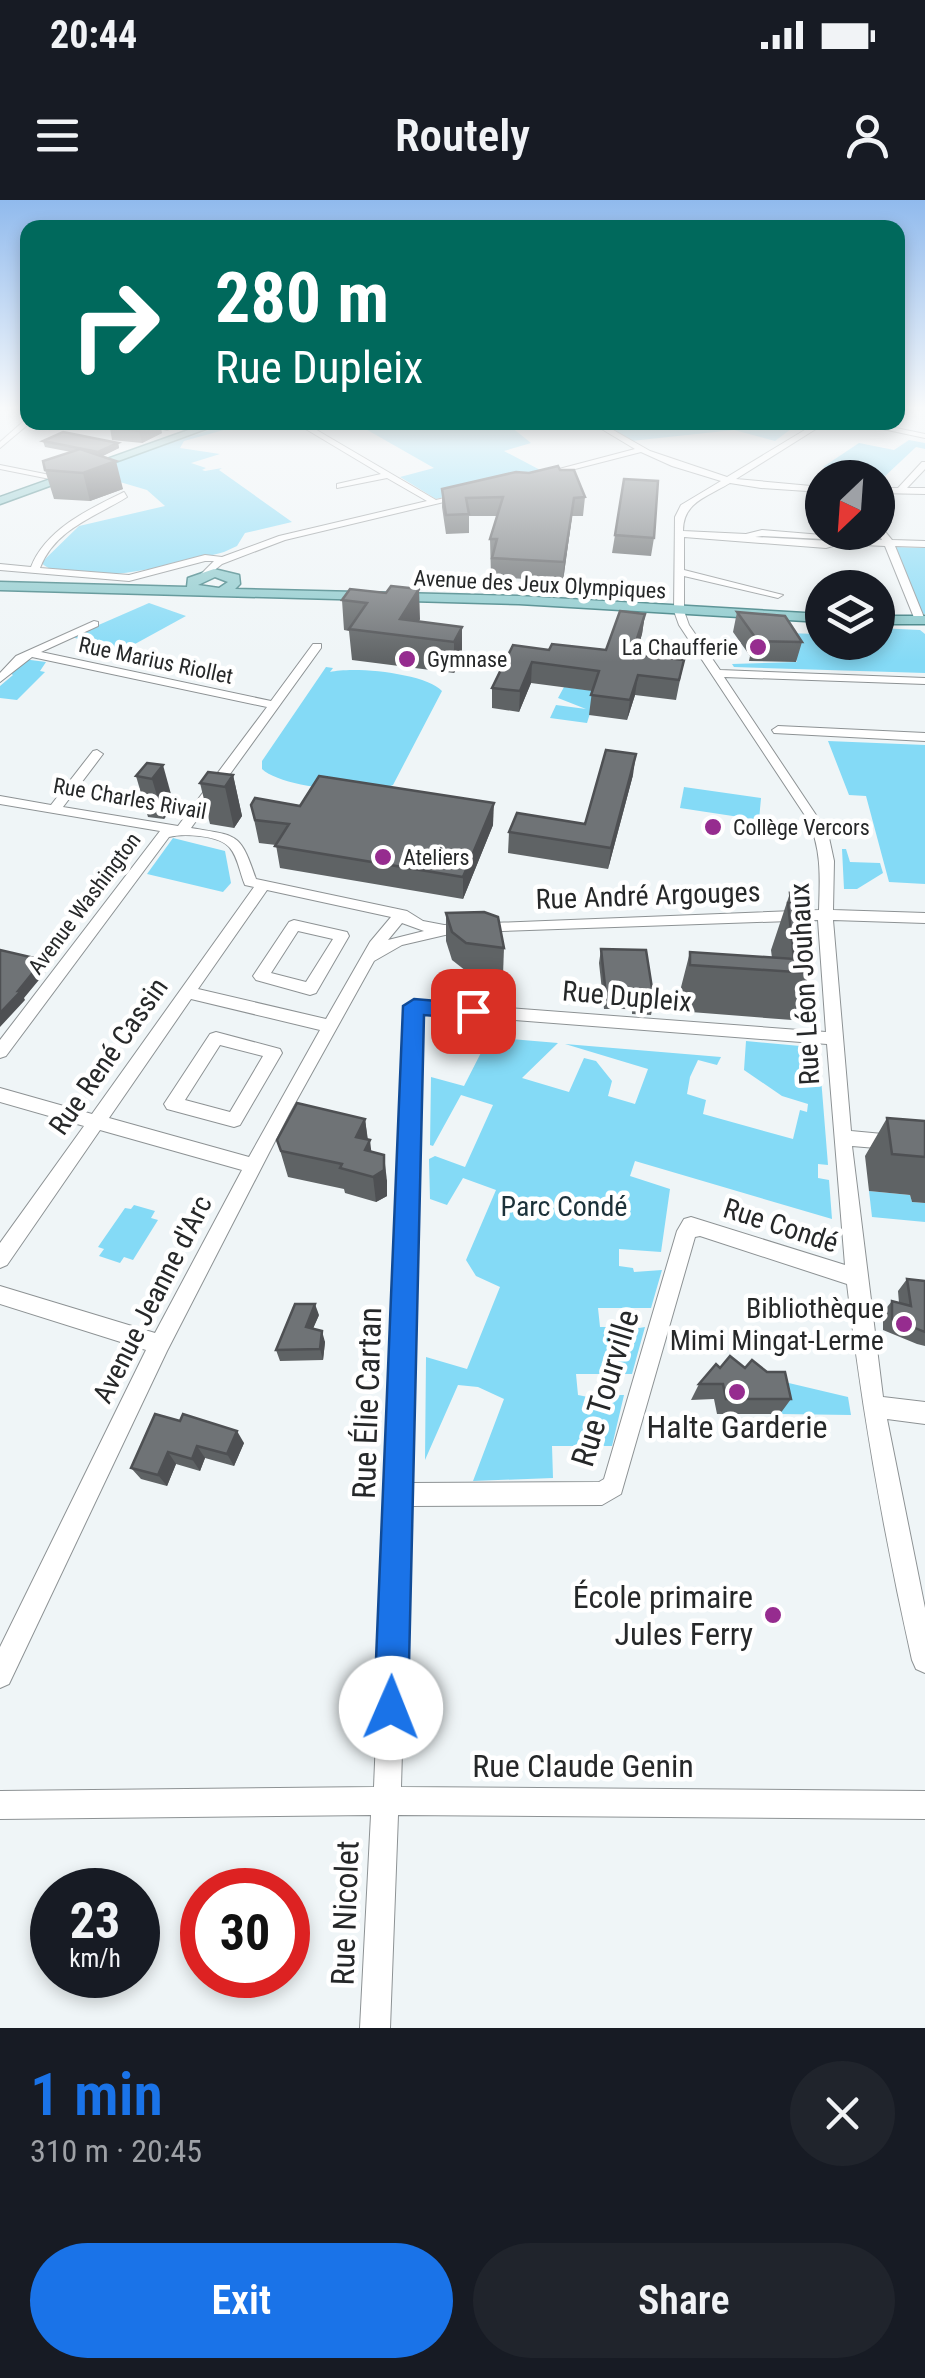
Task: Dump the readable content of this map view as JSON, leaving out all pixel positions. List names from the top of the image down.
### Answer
{
  "streets": {
    "main road": ["Avenue des Jeux Olympiques"],
    "street": [
      "Rue Marius Riollet",
      "Rue Charles Rivail",
      "Rue André Argouges",
      "Avenue Washington",
      "Rue Léon Jouhaux",
      "Rue Dupleix",
      "Rue René Cassin",
      "Rue Condé",
      "Avenue Jeanne d'Arc",
      "Rue Tourville",
      "Rue Élie Cartan",
      "Rue Claude Genin",
      "Rue Nicolet"
    ]
  },
  "crossings": [
    ["Avenue des Jeux Olympiques", "Rue Léon Jouhaux"],
    ["Rue Marius Riollet", "Avenue Washington"],
    ["Rue Charles Rivail", "Avenue Washington"],
    ["Rue Charles Rivail", "Rue René Cassin"],
    ["Rue André Argouges", "Rue Léon Jouhaux"],
    ["Rue André Argouges", "Avenue Jeanne d'Arc"],
    ["Rue Léon Jouhaux", "Rue Dupleix"],
    ["Rue Léon Jouhaux", "Rue Condé"],
    ["Rue Dupleix", "Rue Élie Cartan"],
    ["Rue Condé", "Rue Tourville"],
    ["Rue Tourville", "Rue Élie Cartan"],
    ["Rue Élie Cartan", "Rue Claude Genin"],
    ["Rue Élie Cartan", "Rue Nicolet"],
    ["Rue Claude Genin", "Rue Nicolet"]
  ],
  "parks": ["Parc Condé"],
  "places": [
    "La Chaufferie",
    "Gymnase",
    "Collège Vercors",
    "Ateliers",
    "Bibliothèque Mimi Mingat-Lerme",
    "Halte Garderie",
    "École primaire Jules Ferry"
  ],
  "north": "bottom left",
  "page": {
    "status": "20:44",
    "header": "Routely",
    "turn": ["280 m", "Rue Dupleix"],
    "speed": "23 km/h",
    "limit": "30",
    "heading": ["1 min", "310 m · 20:45"],
    "buttons": ["Exit", "Share"]
  }
}
